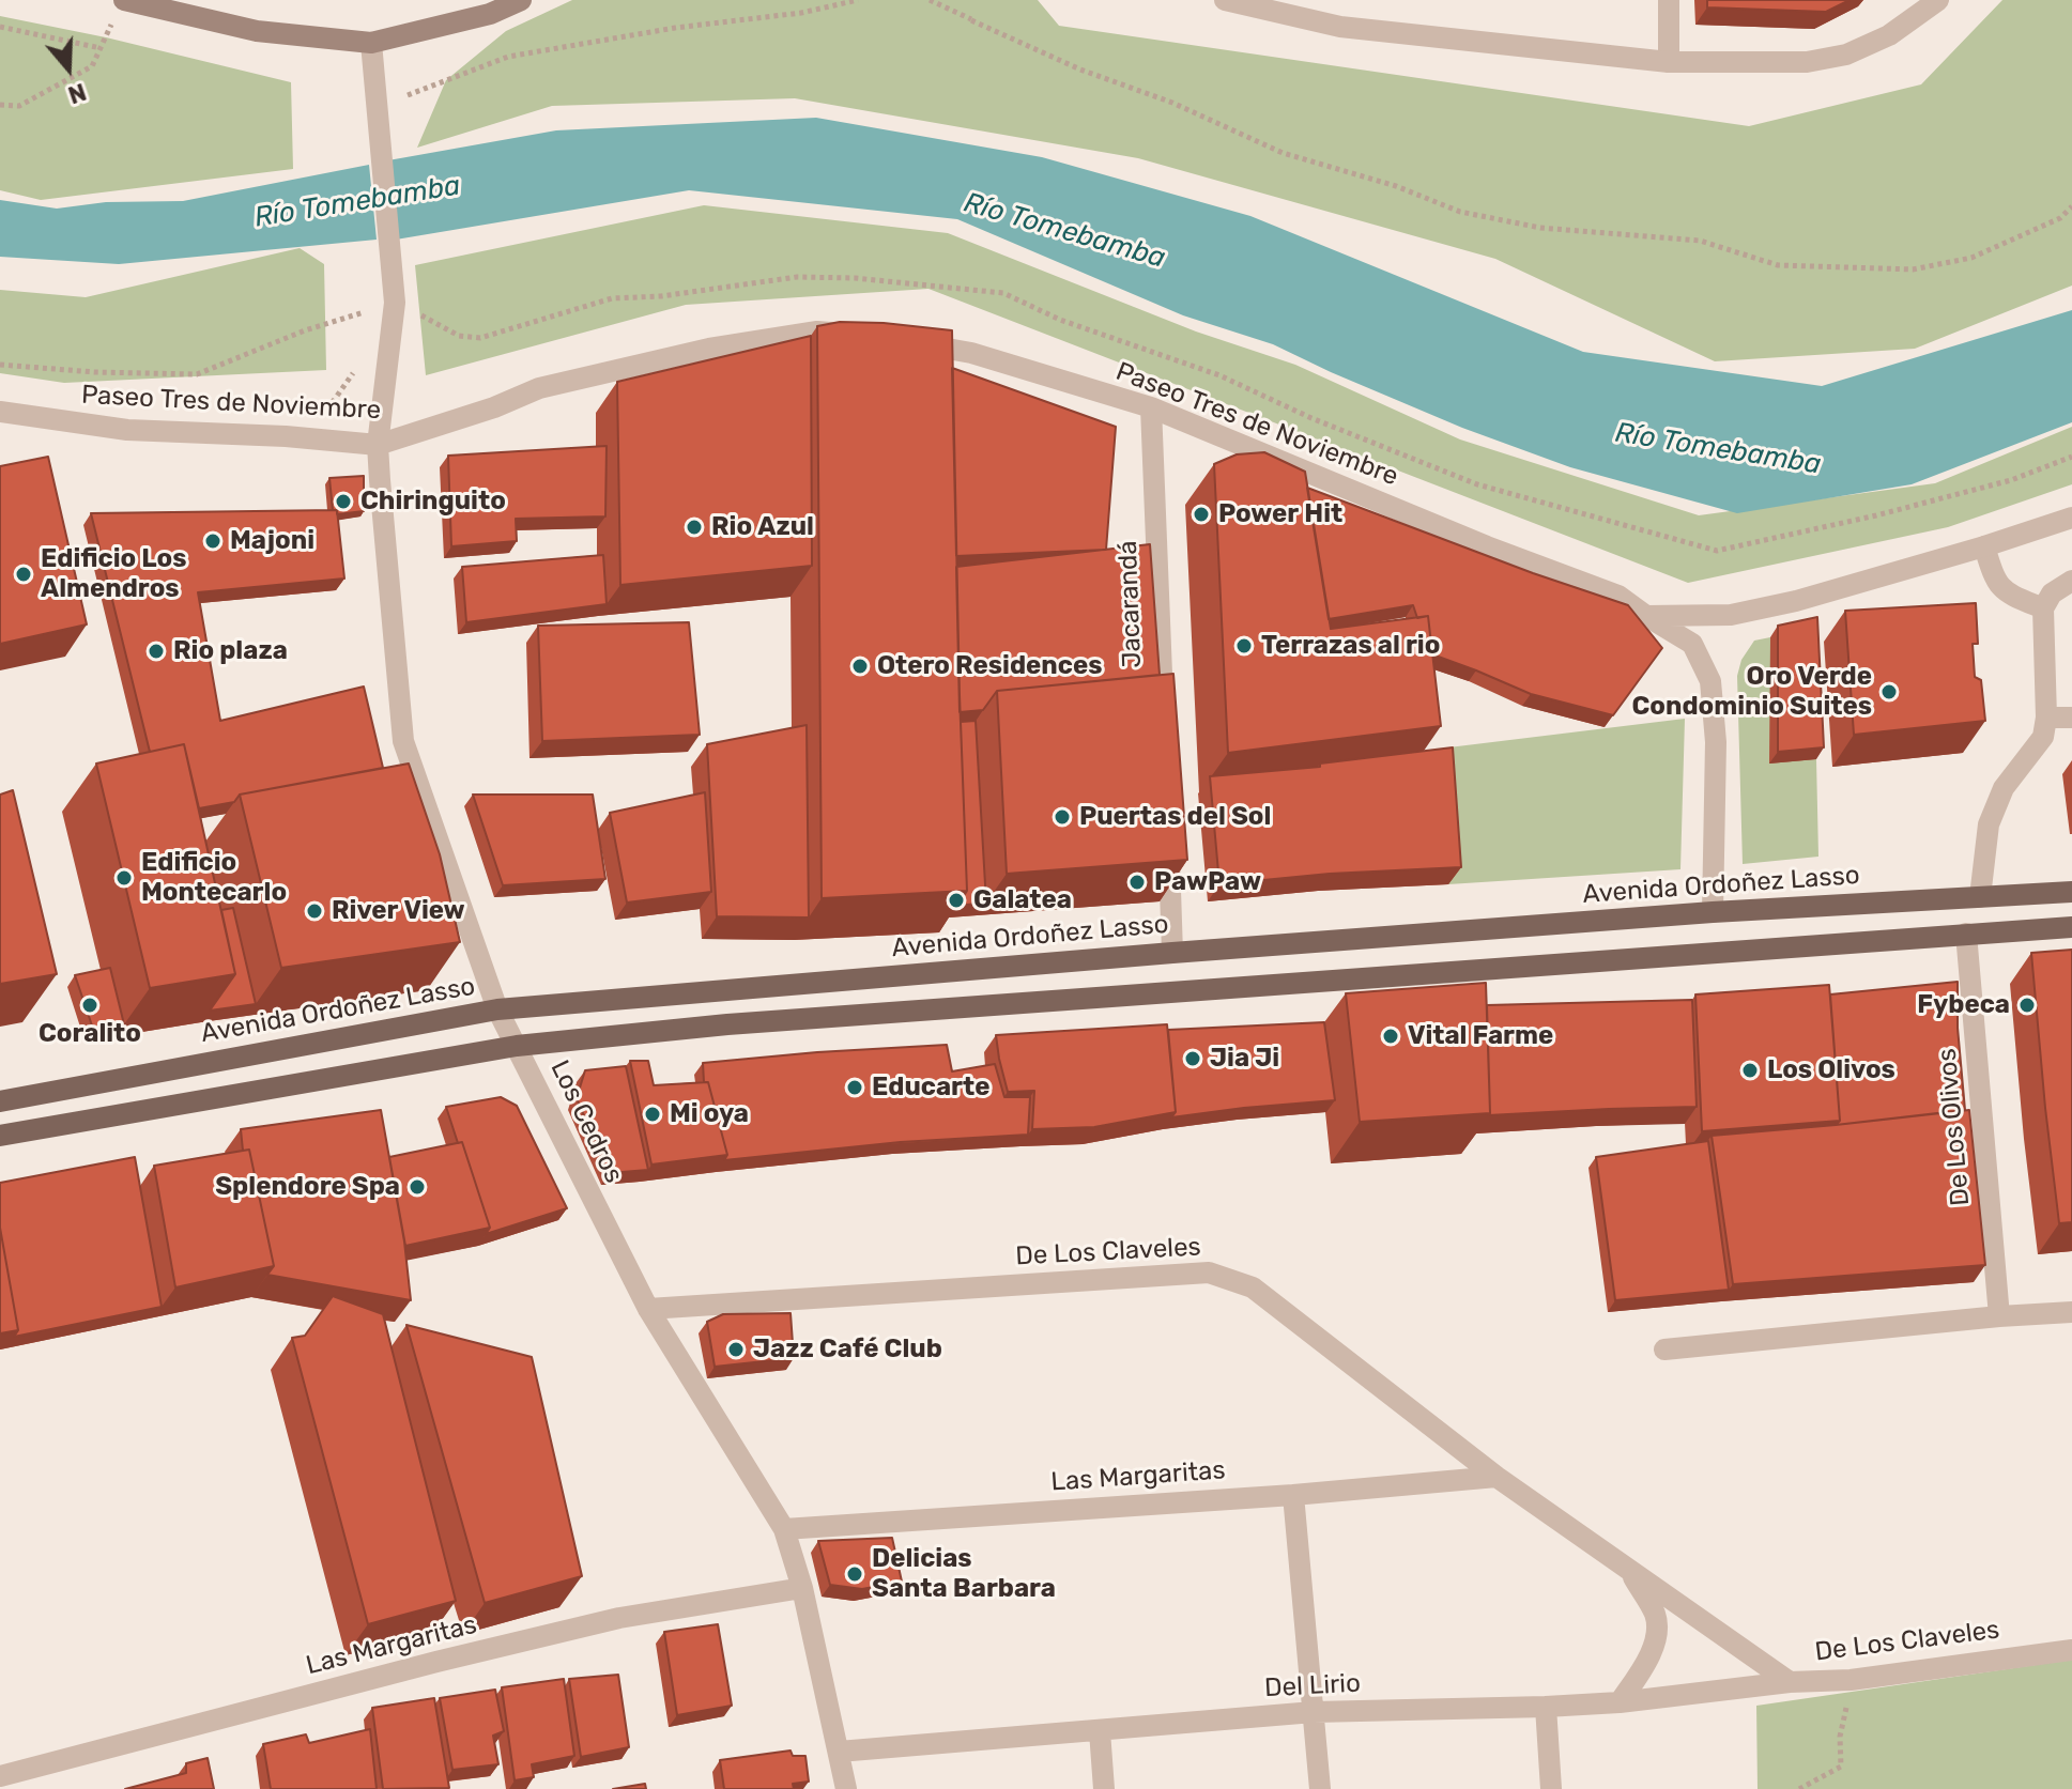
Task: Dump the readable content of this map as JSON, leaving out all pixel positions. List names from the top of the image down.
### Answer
{
  "streets": {
    "main road": ["Avenida Ordoñez Lasso"],
    "street": [
      "Paseo Tres de Noviembre",
      "Jacarandá",
      "Los Cedros",
      "De Los Olivos",
      "De Los Claveles",
      "Las Margaritas",
      "Del Lirio"
    ]
  },
  "crossings": [
    ["Paseo Tres de Noviembre", "Jacarandá"],
    ["Paseo Tres de Noviembre", "Avenida Ordoñez Lasso"],
    ["Paseo Tres de Noviembre", "Los Cedros"],
    ["Avenida Ordoñez Lasso", "Los Cedros"],
    ["Los Cedros", "De Los Claveles"],
    ["Los Cedros", "Las Margaritas"],
    ["Los Cedros", "Del Lirio"],
    ["De Los Claveles", "Las Margaritas"],
    ["De Los Claveles", "Del Lirio"]
  ],
  "water": ["Río Tomebamba"],
  "places": [
    "Chiringuito",
    "Power Hit",
    "Rio Azul",
    "Majoni",
    "Edificio Los Almendros",
    "Terrazas al rio",
    "Rio plaza",
    "Otero Residences",
    "Oro Verde Condominio Suites",
    "Puertas del Sol",
    "Edificio Montecarlo",
    "PawPaw",
    "Galatea",
    "River View",
    "Coralito",
    "Fybeca",
    "Vital Farme",
    "Jia Ji",
    "Los Olivos",
    "Educarte",
    "Mi oya",
    "Splendore Spa",
    "Jazz Café Club",
    "Delicias Santa Barbara"
  ],
  "north": "bottom"
}
